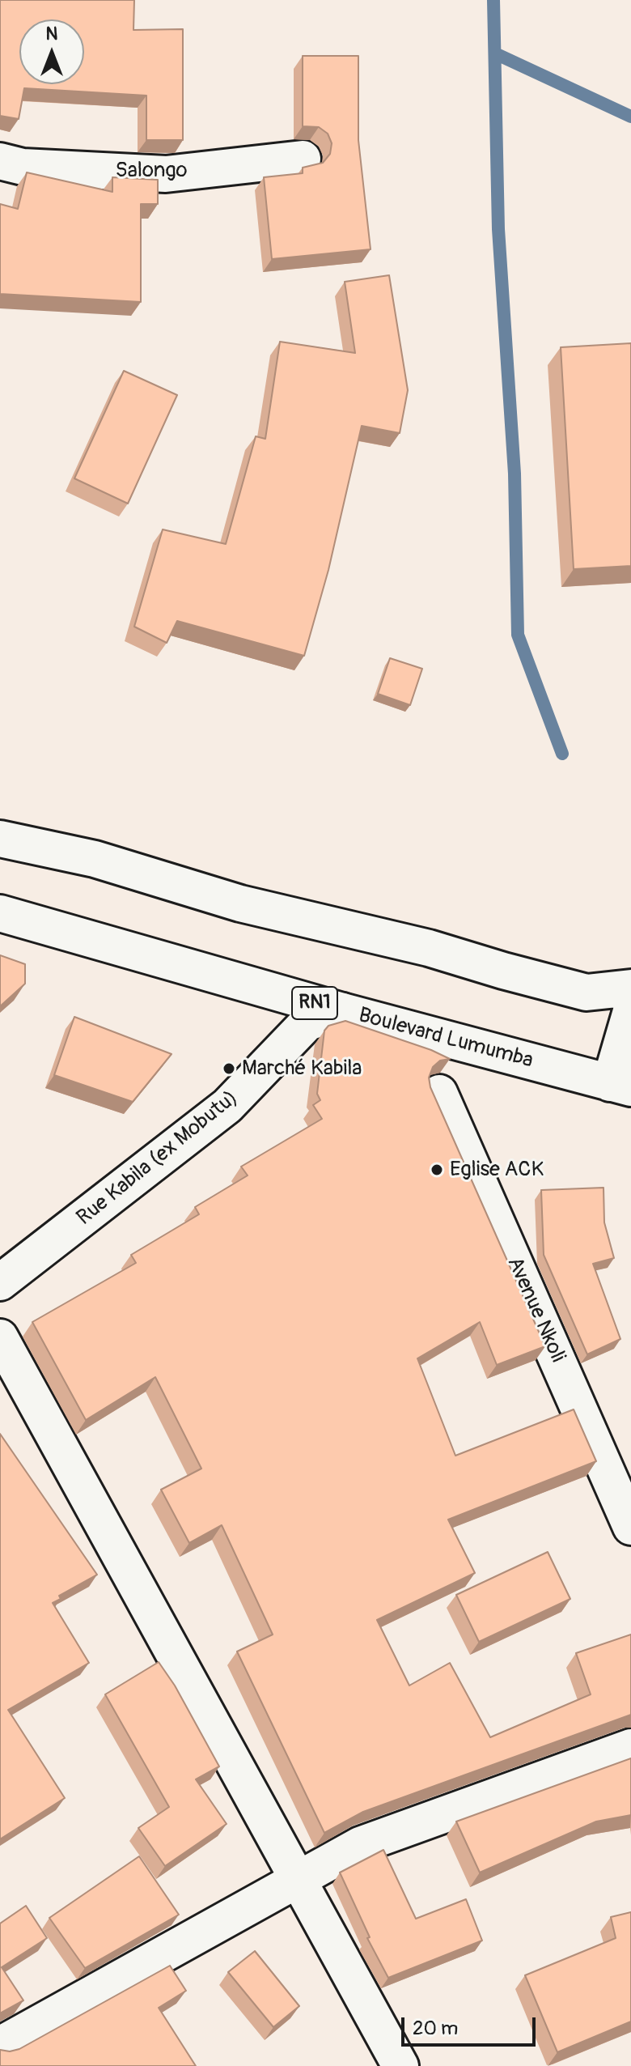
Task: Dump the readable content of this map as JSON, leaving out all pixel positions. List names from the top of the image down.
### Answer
{
  "streets": {
    "main road": [
      "Salongo",
      "RN1",
      "Boulevard Lumumba",
      "Rue Kabila (ex Mobutu)",
      "Avenue Nkoli"
    ]
  },
  "crossings": [
    ["Boulevard Lumumba", "Rue Kabila (ex Mobutu)"]
  ],
  "places": ["Marché Kabila", "Eglise ACK"],
  "scale_bar": "20 m",
  "north": "top"
}
